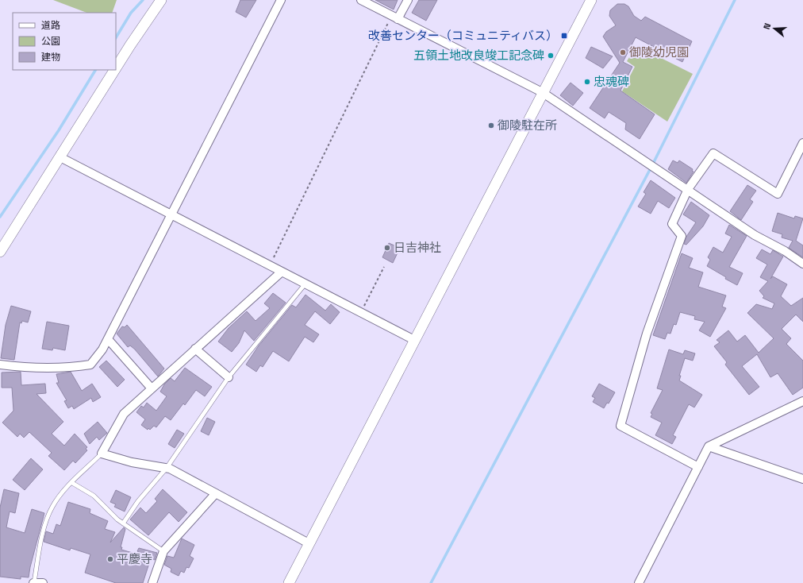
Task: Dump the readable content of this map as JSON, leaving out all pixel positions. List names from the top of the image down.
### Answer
{
  "places": {
    "transit": ["改善センター（コミュニティバス）"],
    "other": [
      "御陵幼児園",
      "五領土地改良竣工記念碑",
      "忠魂碑",
      "御陵駐在所",
      "日吉神社",
      "平慶寺"
    ]
  },
  "legend": ["道路", "公園", "建物"],
  "north": "left"
}
